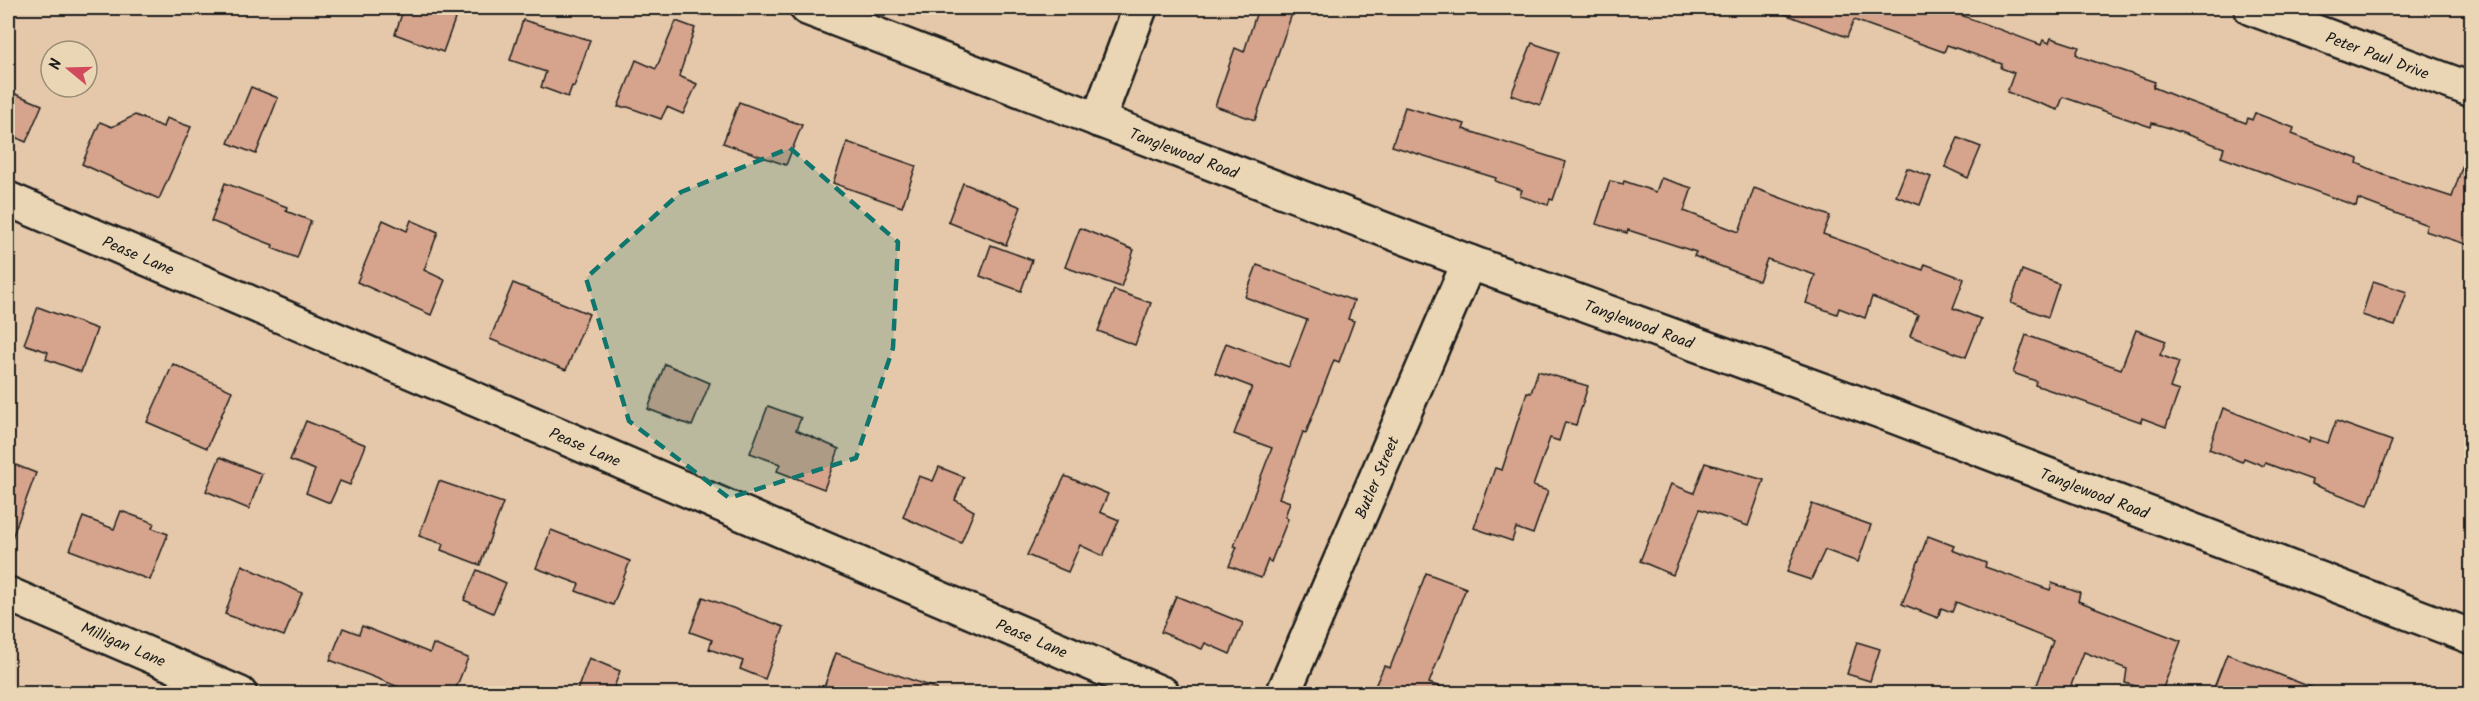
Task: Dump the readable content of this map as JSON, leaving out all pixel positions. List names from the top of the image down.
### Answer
{
  "streets": {
    "street": [
      "Peter Paul Drive",
      "Tanglewood Road",
      "Pease Lane",
      "Butler Street",
      "Milligan Lane"
    ]
  },
  "crossings": [
    ["Tanglewood Road", "Butler Street"]
  ],
  "north": "left"
}
